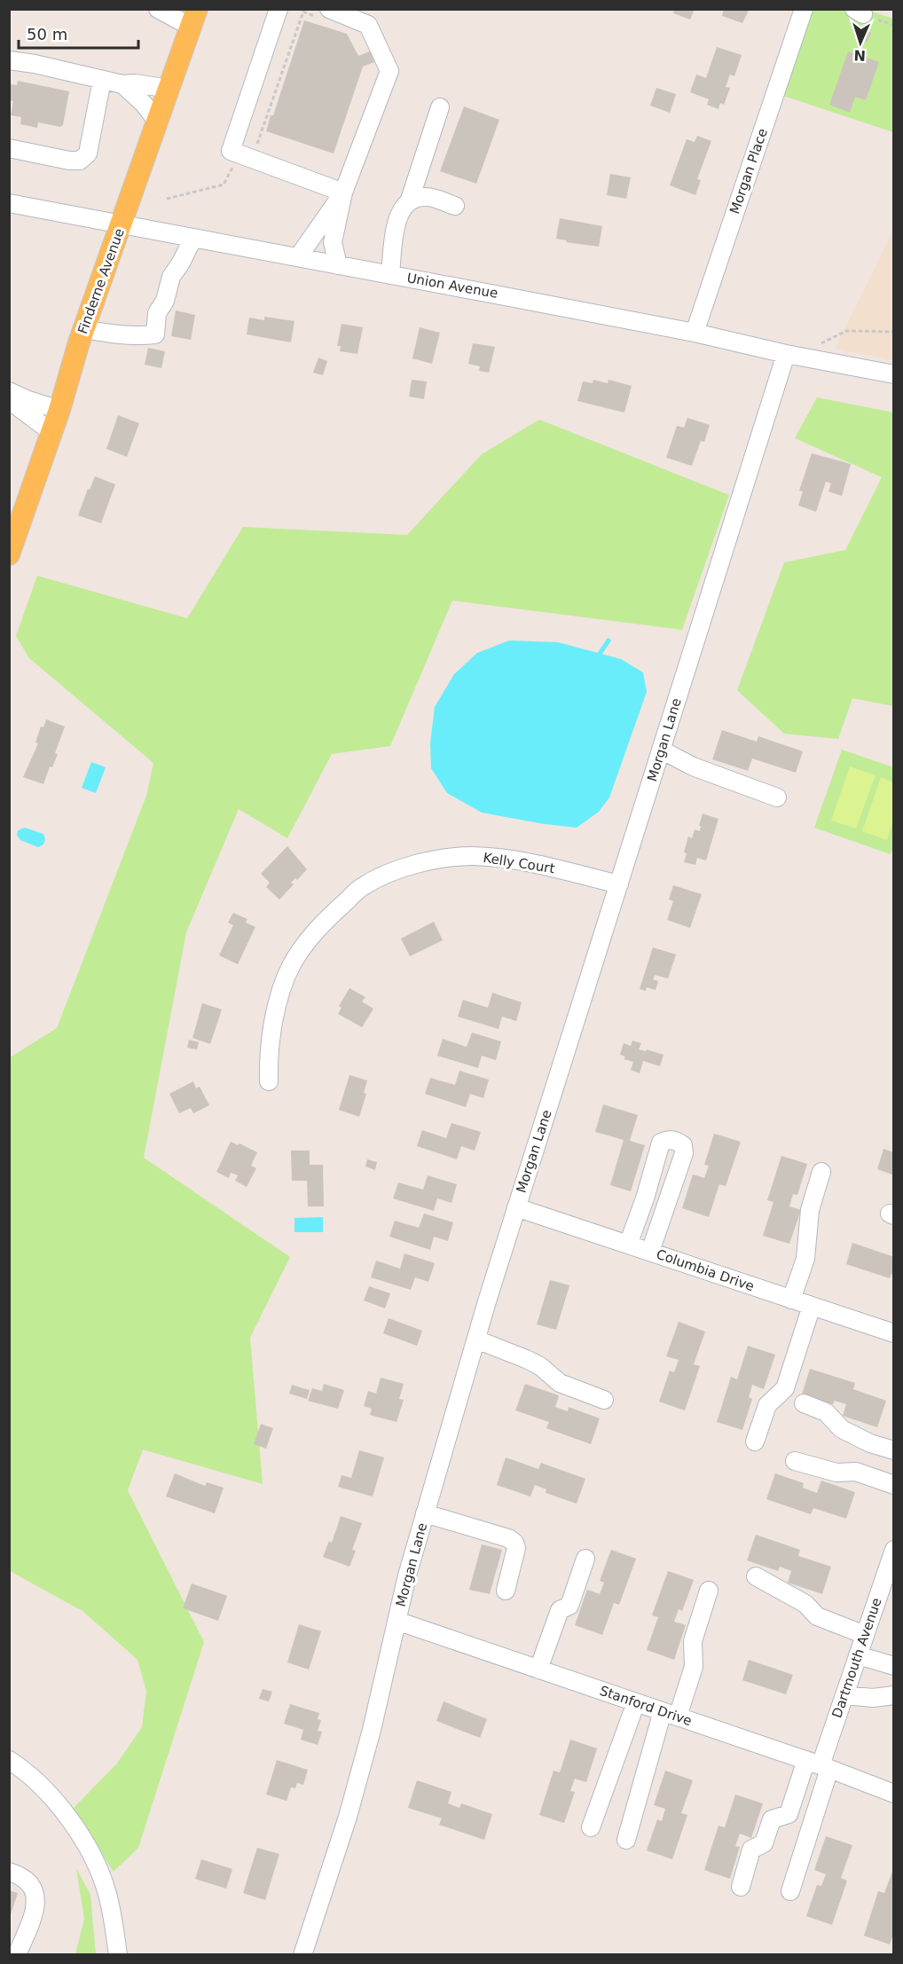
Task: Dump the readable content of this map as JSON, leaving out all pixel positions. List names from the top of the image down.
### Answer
{
  "streets": {
    "main road": ["Finderne Avenue"],
    "street": [
      "Morgan Place",
      "Union Avenue",
      "Morgan Lane",
      "Kelly Court",
      "Columbia Drive",
      "Dartmouth Avenue",
      "Stanford Drive"
    ]
  },
  "crossings": [
    ["Morgan Place", "Union Avenue"],
    ["Finderne Avenue", "Union Avenue"],
    ["Union Avenue", "Morgan Lane"],
    ["Morgan Lane", "Kelly Court"],
    ["Morgan Lane", "Columbia Drive"],
    ["Morgan Lane", "Stanford Drive"],
    ["Dartmouth Avenue", "Stanford Drive"]
  ],
  "scale_bar": "50 m",
  "north": "bottom"
}
